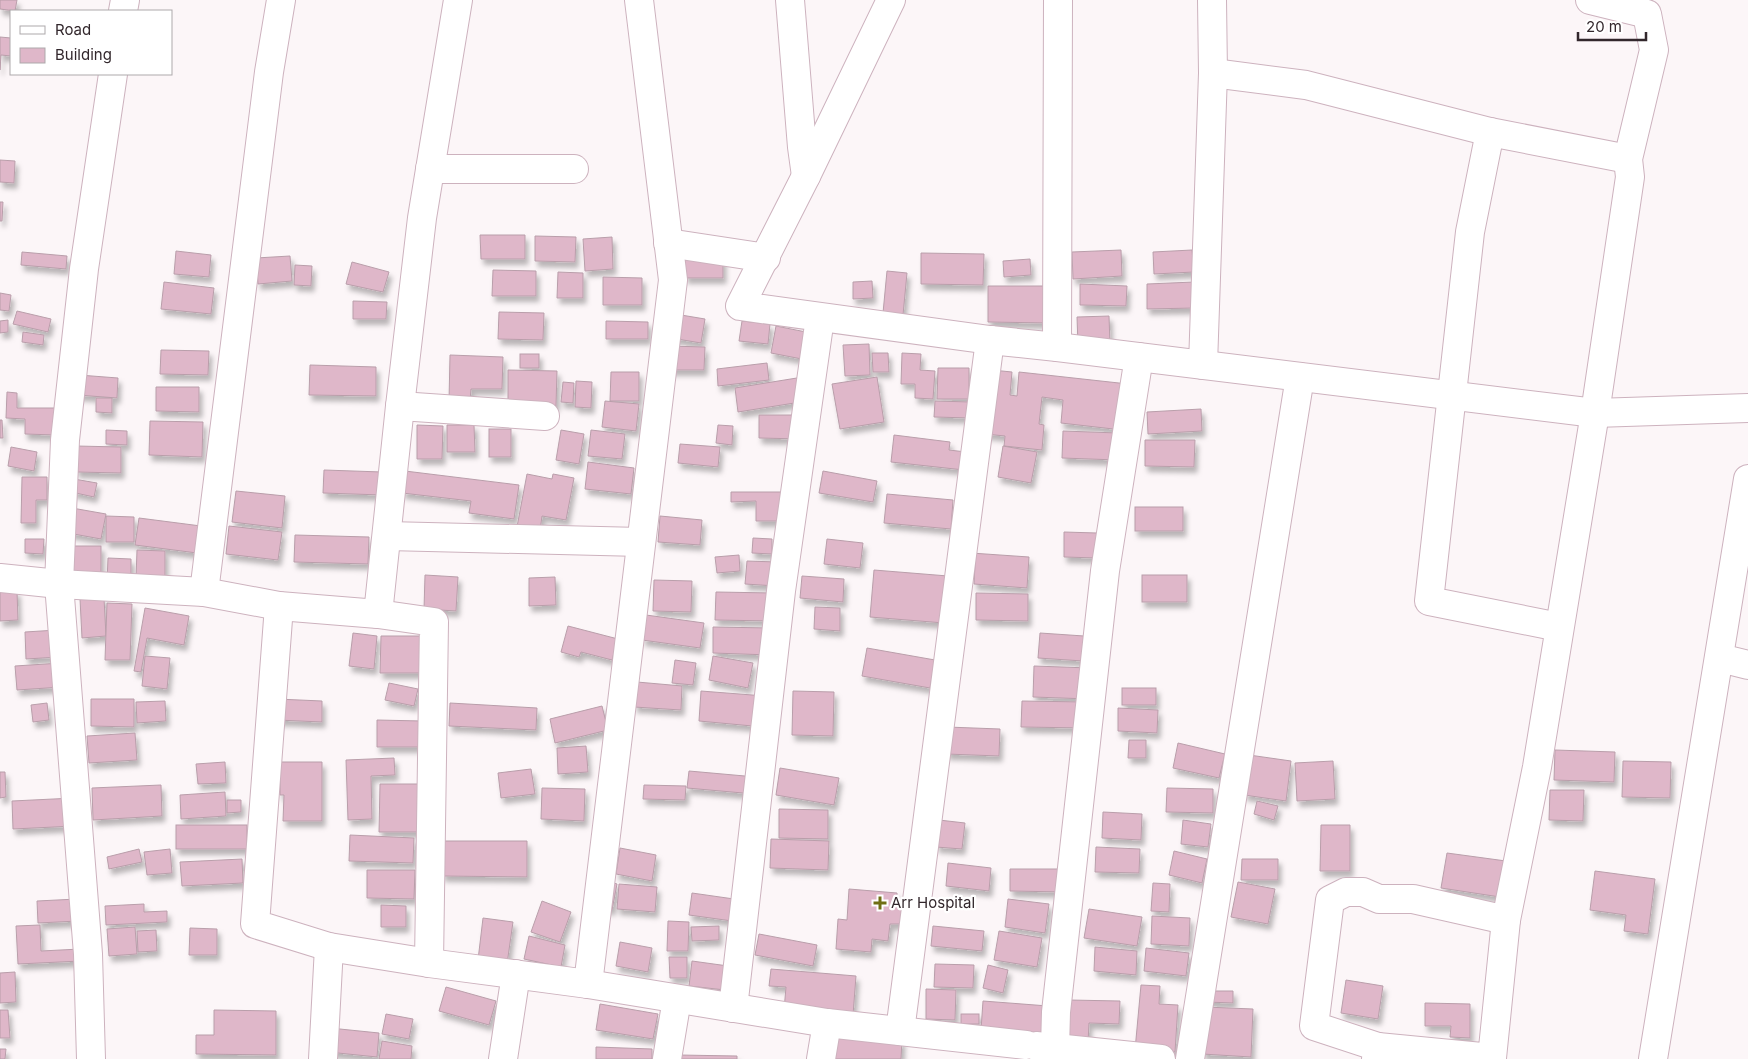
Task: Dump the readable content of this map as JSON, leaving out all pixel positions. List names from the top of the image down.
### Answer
{
  "places": {
    "health": ["Arr Hospital"]
  },
  "legend": ["Road", "Building"],
  "scale_bar": "20 m"
}
